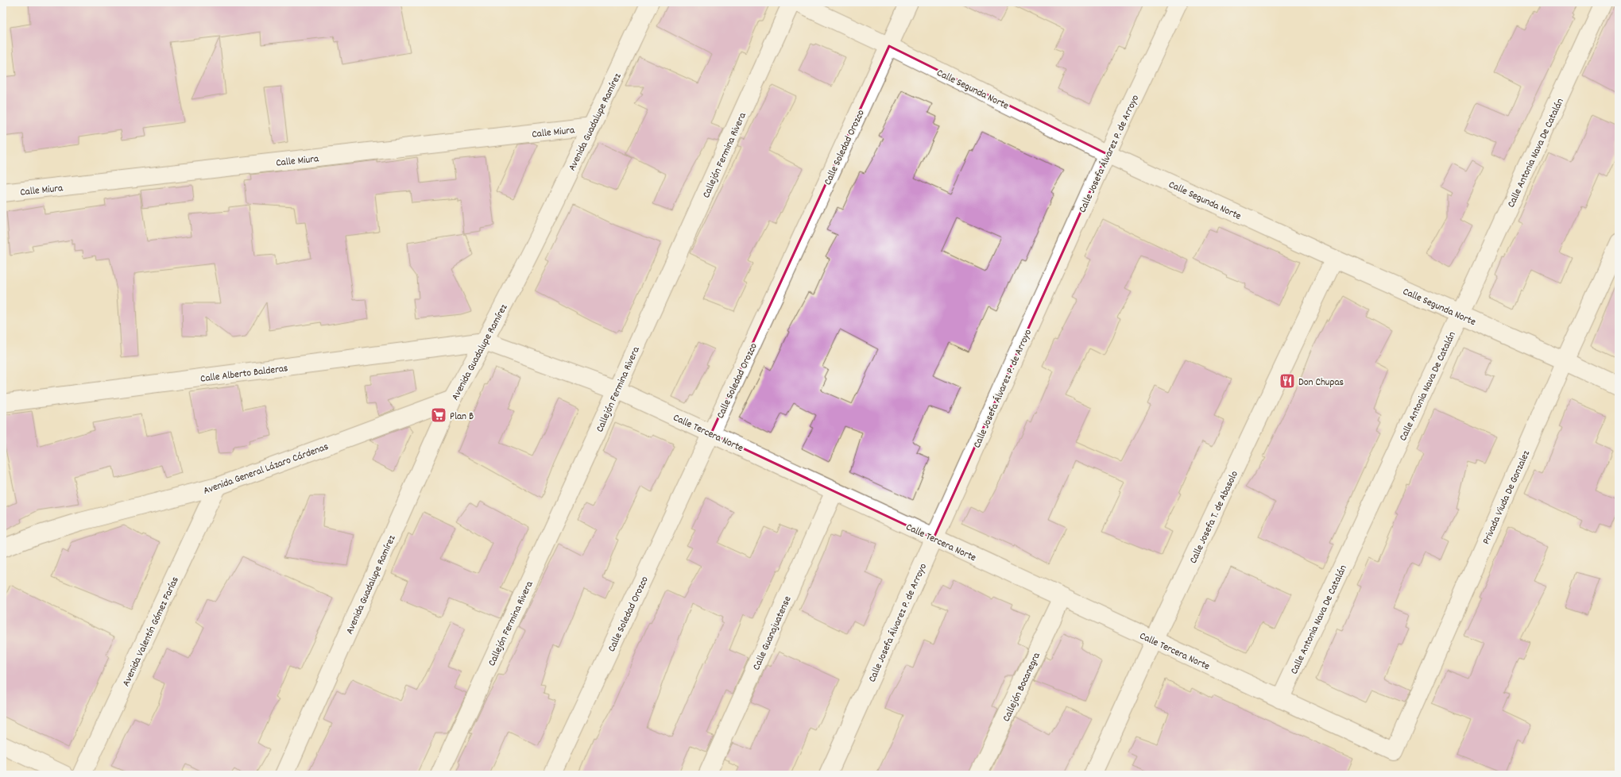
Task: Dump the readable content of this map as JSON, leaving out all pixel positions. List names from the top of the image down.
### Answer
{
  "streets": {
    "street": [
      "Calle Segunda Norte",
      "Avenida Guadalupe Ramírez",
      "Calle Miura",
      "Calle Soledad Orozco",
      "Calle Antonia Nava De Catalán",
      "Calle Josefa Álvarez P. de Arroyo",
      "Callejón Fermina Rivera",
      "Calle Alberto Balderas",
      "Calle Tercera Norte",
      "Avenida General Lázaro Cárdenas",
      "Privada Viuda De Gonzalez",
      "Calle Josefa T. de Abasolo",
      "Avenida Valentín Gómez Farías",
      "Calle Guanajuatense",
      "Callejón Bocanegra"
    ]
  },
  "crossings": [
    ["Calle Segunda Norte", "Calle Soledad Orozco"],
    ["Calle Segunda Norte", "Calle Antonia Nava De Catalán"],
    ["Calle Segunda Norte", "Calle Josefa Álvarez P. de Arroyo"],
    ["Calle Segunda Norte", "Privada Viuda De Gonzalez"],
    ["Calle Segunda Norte", "Calle Josefa T. de Abasolo"],
    ["Avenida Guadalupe Ramírez", "Calle Miura"],
    ["Avenida Guadalupe Ramírez", "Calle Alberto Balderas"],
    ["Avenida Guadalupe Ramírez", "Calle Tercera Norte"],
    ["Avenida Guadalupe Ramírez", "Avenida General Lázaro Cárdenas"],
    ["Calle Soledad Orozco", "Calle Tercera Norte"],
    ["Calle Antonia Nava De Catalán", "Calle Tercera Norte"],
    ["Calle Josefa Álvarez P. de Arroyo", "Calle Tercera Norte"],
    ["Callejón Fermina Rivera", "Calle Tercera Norte"],
    ["Calle Alberto Balderas", "Calle Tercera Norte"],
    ["Calle Tercera Norte", "Privada Viuda De Gonzalez"],
    ["Calle Tercera Norte", "Calle Josefa T. de Abasolo"],
    ["Calle Tercera Norte", "Calle Guanajuatense"],
    ["Calle Tercera Norte", "Callejón Bocanegra"],
    ["Avenida General Lázaro Cárdenas", "Avenida Valentín Gómez Farías"]
  ],
  "places": {
    "restaurant": ["Don Chupas"],
    "supermarket": ["Plan B"]
  }
}
